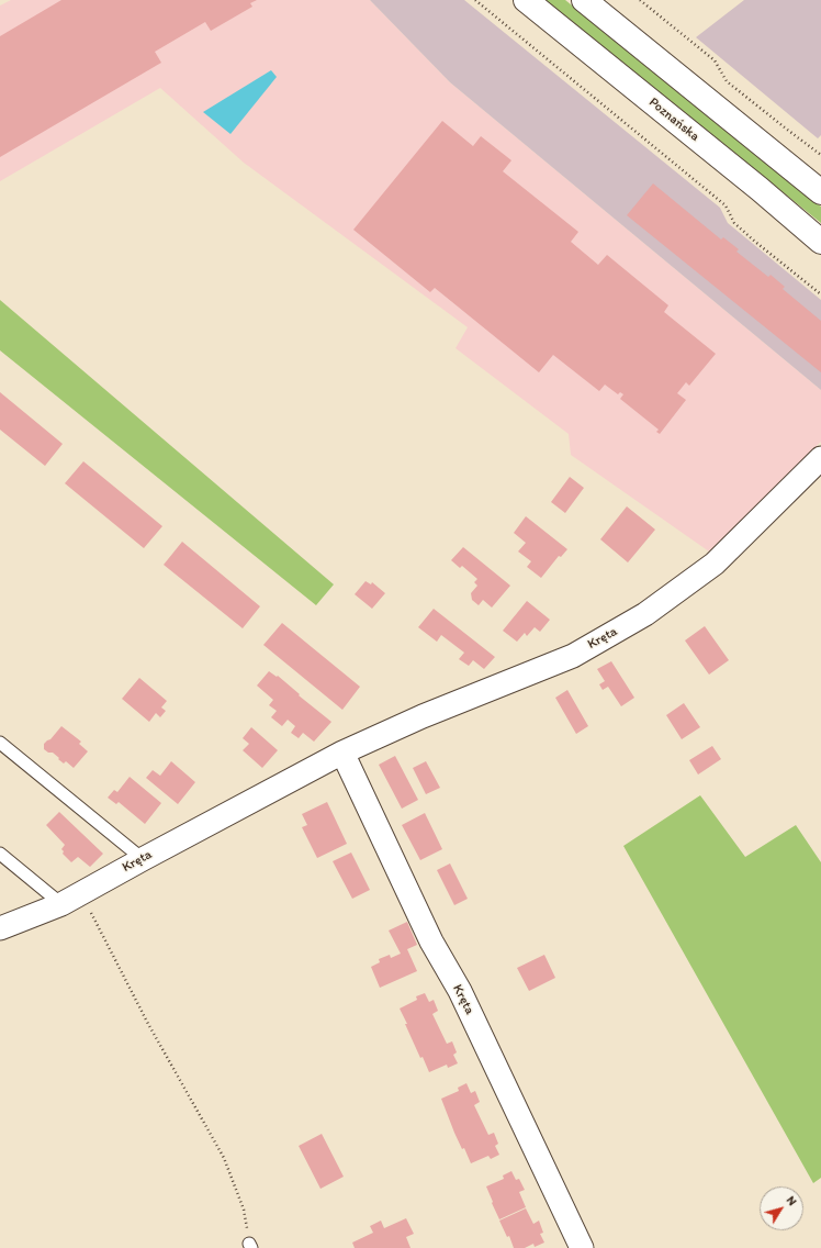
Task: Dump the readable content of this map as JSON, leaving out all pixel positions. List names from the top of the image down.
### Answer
{
  "streets": {
    "main road": ["Poznańska"],
    "street": ["Kręta"]
  },
  "north": "top right"
}
